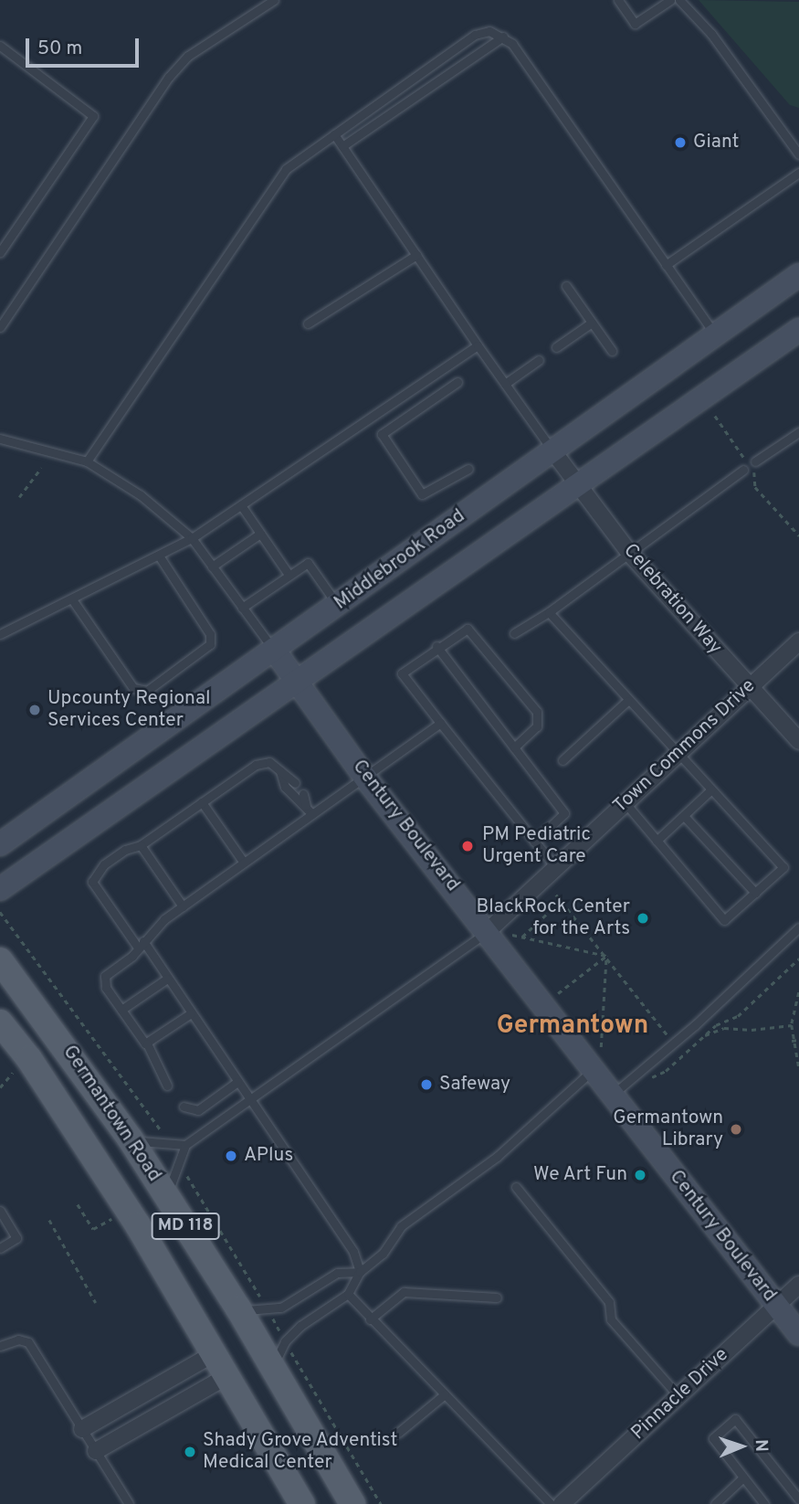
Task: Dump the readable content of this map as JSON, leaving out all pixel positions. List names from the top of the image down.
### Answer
{
  "streets": {
    "main road": [
      "Middlebrook Road",
      "Century Boulevard",
      "Germantown Road",
      "MD 118"
    ],
    "street": ["Celebration Way", "Town Commons Drive", "Pinnacle Drive"]
  },
  "crossings": [
    ["Middlebrook Road", "Celebration Way"],
    ["Middlebrook Road", "Century Boulevard"],
    ["Celebration Way", "Town Commons Drive"],
    ["Town Commons Drive", "Century Boulevard"],
    ["Century Boulevard", "Pinnacle Drive"]
  ],
  "districts": ["Germantown"],
  "places": [
    "Giant",
    "Upcounty Regional Services Center",
    "PM Pediatric Urgent Care",
    "BlackRock Center for the Arts",
    "Safeway",
    "Germantown Library",
    "APlus",
    "We Art Fun",
    "Shady Grove Adventist Medical Center"
  ],
  "scale_bar": "50 m",
  "north": "right"
}
